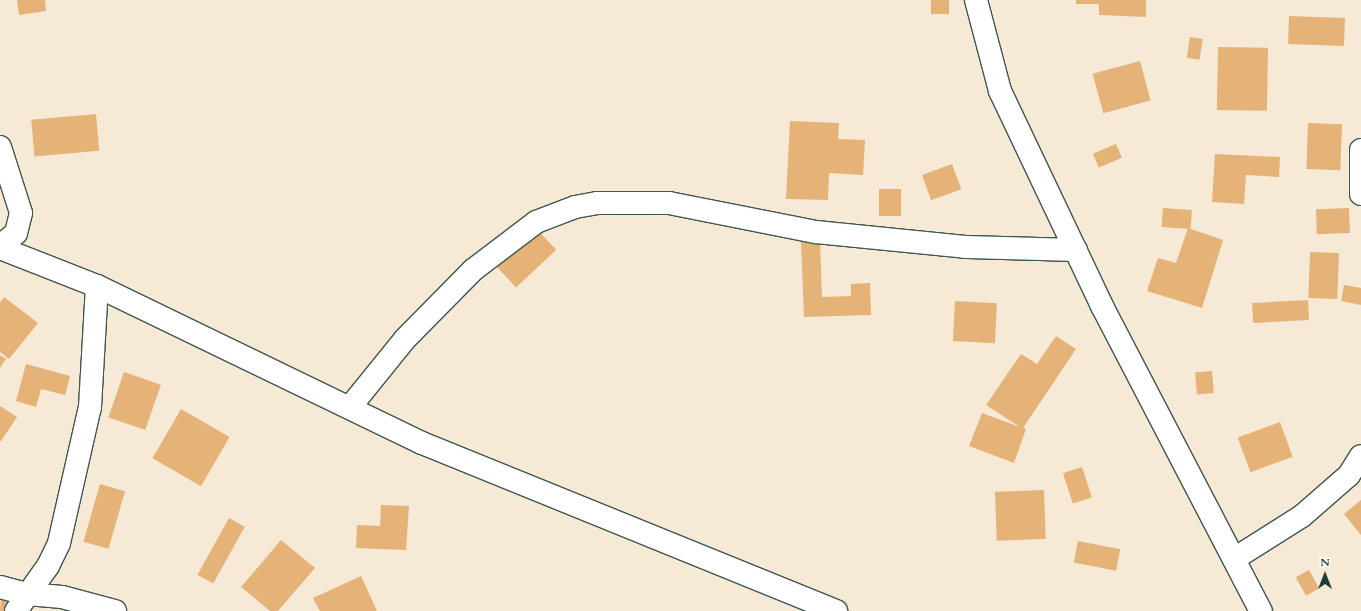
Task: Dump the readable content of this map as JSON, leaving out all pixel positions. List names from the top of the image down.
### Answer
{
  "north": "top"
}
